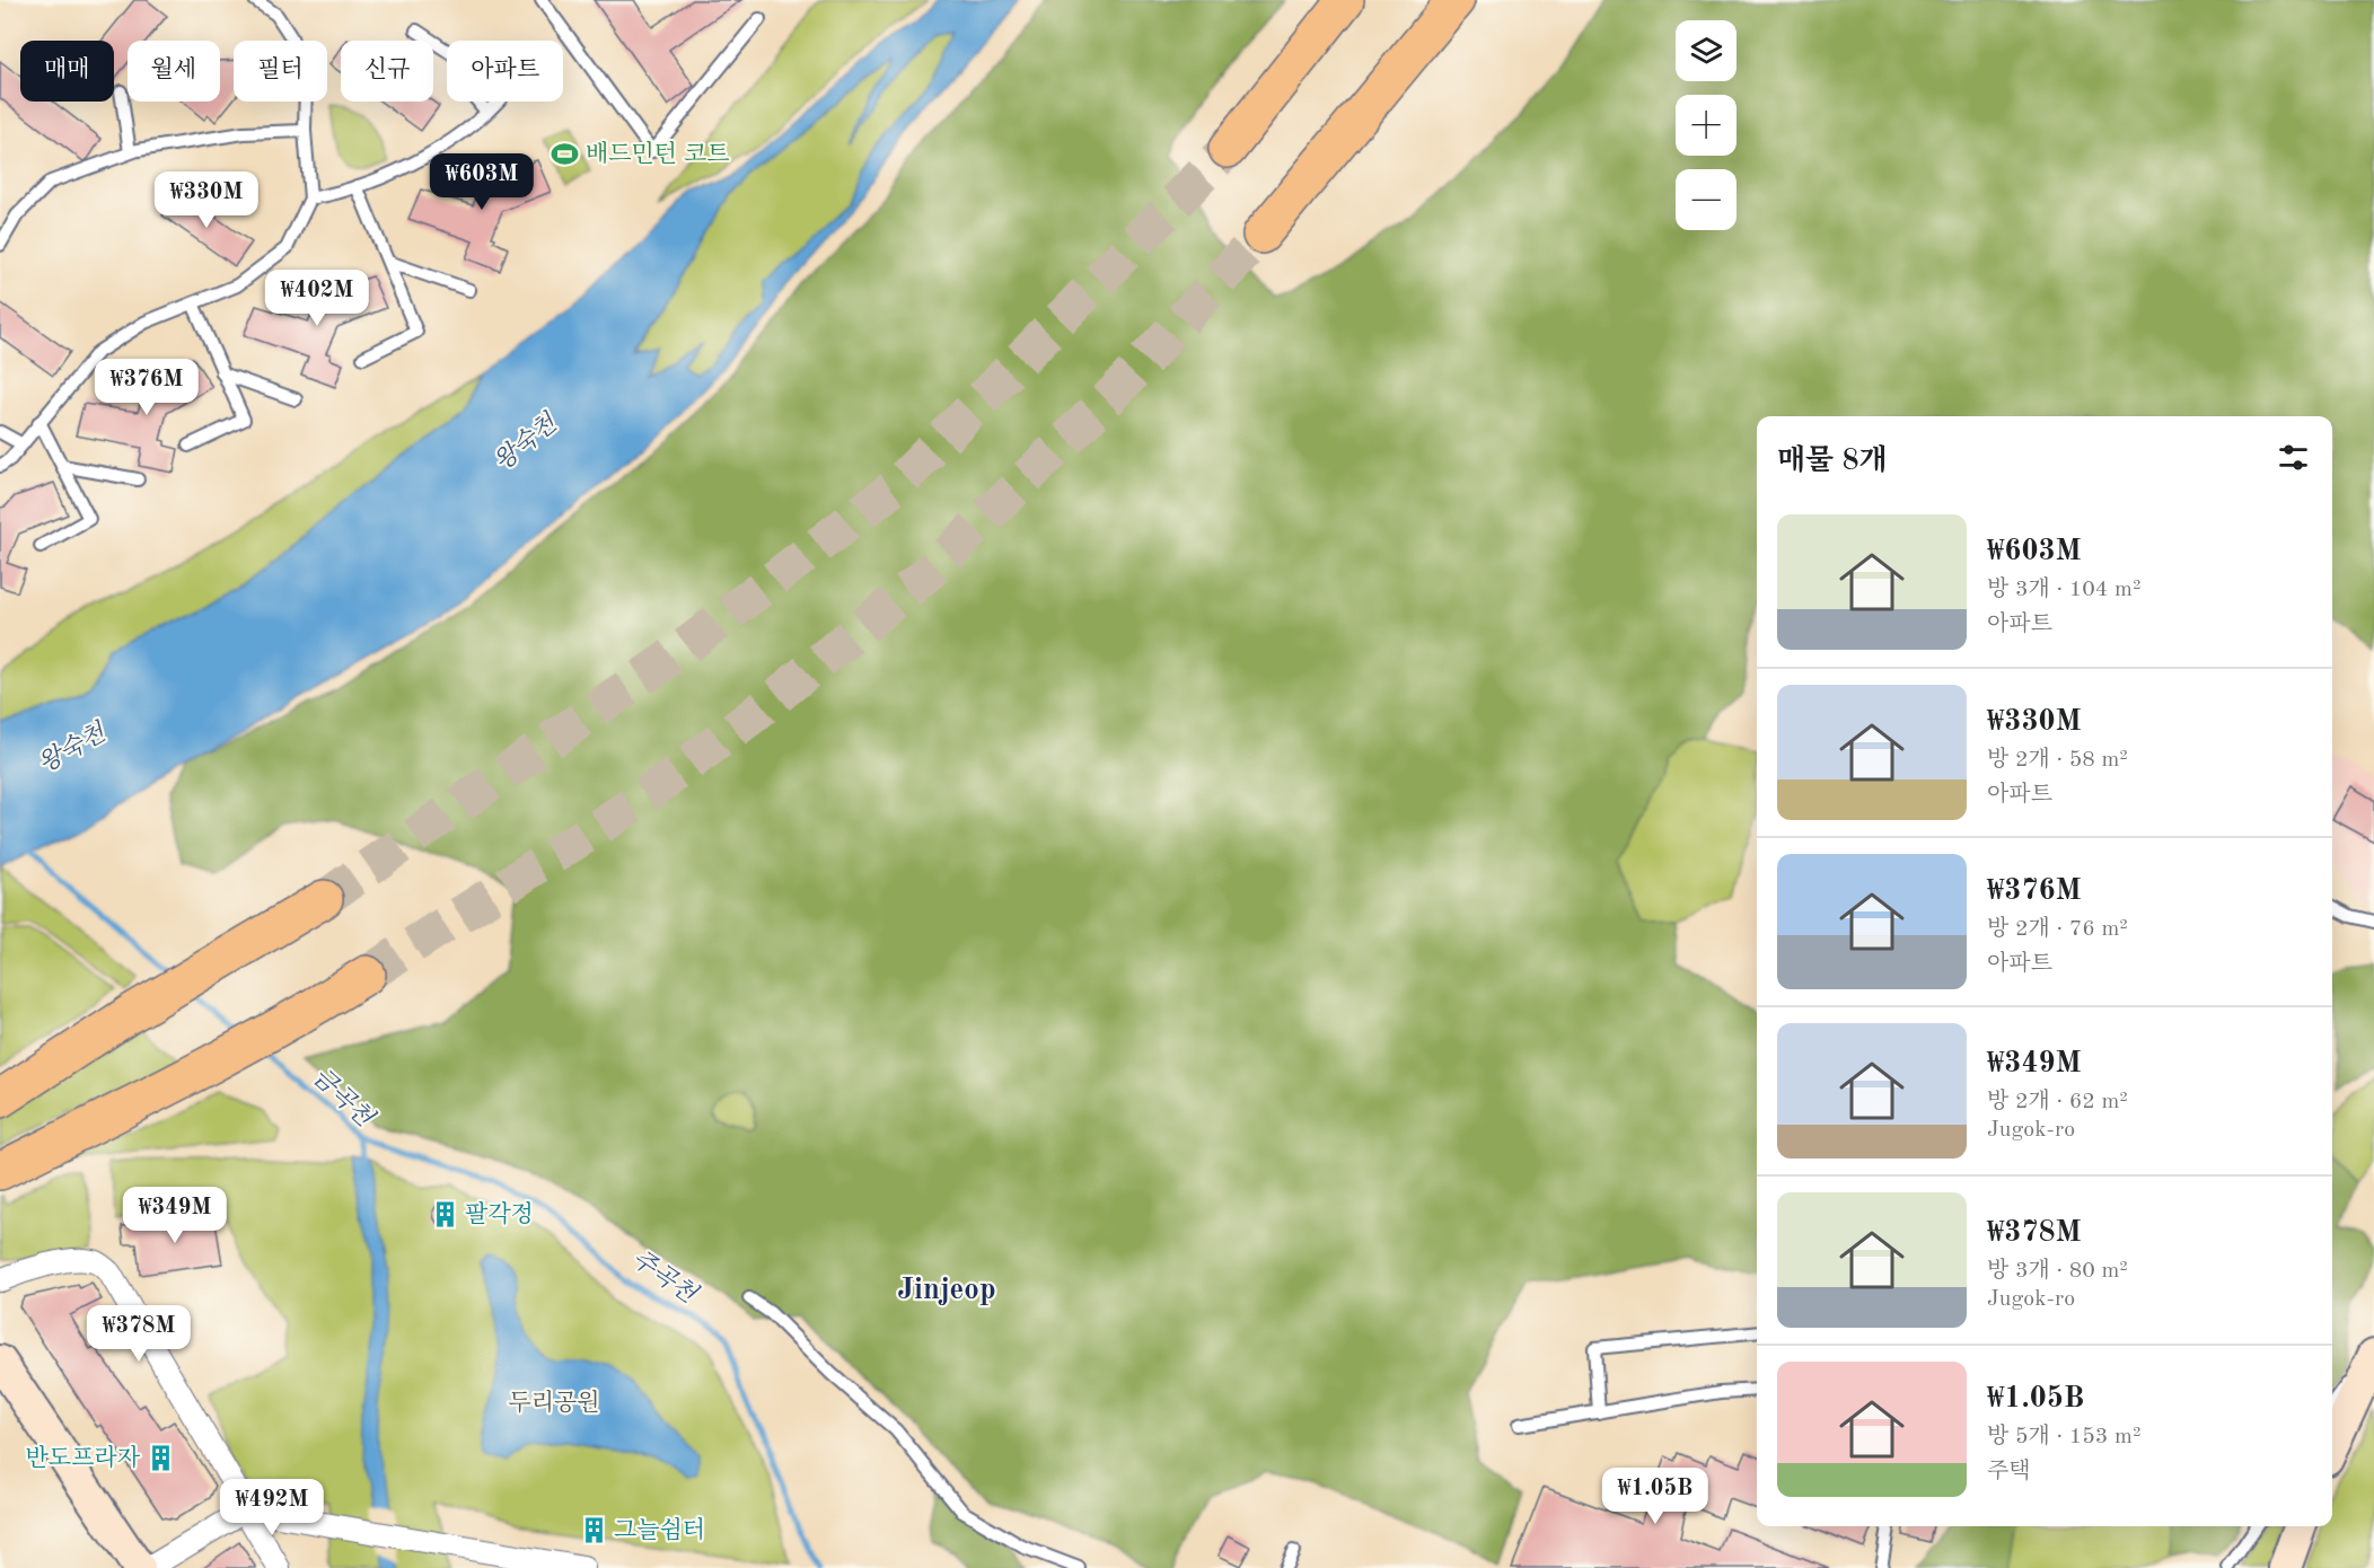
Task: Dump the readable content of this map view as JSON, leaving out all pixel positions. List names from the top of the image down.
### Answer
{
  "districts": ["Jinjeop"],
  "water": ["왕숙천", "금곡천", "주곡천"],
  "parks": ["두리공원"],
  "places": {
    "sports": ["배드민턴 코트"],
    "building": ["팔각정", "반도프라자", "그늘쉼터"]
  },
  "page": {
    "map_buttons": ["+", "−"],
    "chip": [
      "매매",
      "월세",
      "필터",
      "신규",
      "아파트"
    ],
    "price": [
      "₩603M",
      "₩330M",
      "₩402M",
      "₩376M",
      "₩349M",
      "₩378M",
      "₩1.05B",
      "₩492M"
    ],
    "heading": "매물 8개",
    "list": [
      {
        "name": "₩603M",
        "note": "방 3개 · 104 m² · 아파트"
      },
      {
        "name": "₩330M",
        "note": "방 2개 · 58 m² · 아파트"
      },
      {
        "name": "₩376M",
        "note": "방 2개 · 76 m² · 아파트"
      },
      {
        "name": "₩349M",
        "note": "방 2개 · 62 m² · Jugok-ro"
      },
      {
        "name": "₩378M",
        "note": "방 3개 · 80 m² · Jugok-ro"
      },
      {
        "name": "₩1.05B",
        "note": "방 5개 · 153 m² · 주택"
      }
    ]
  }
}
